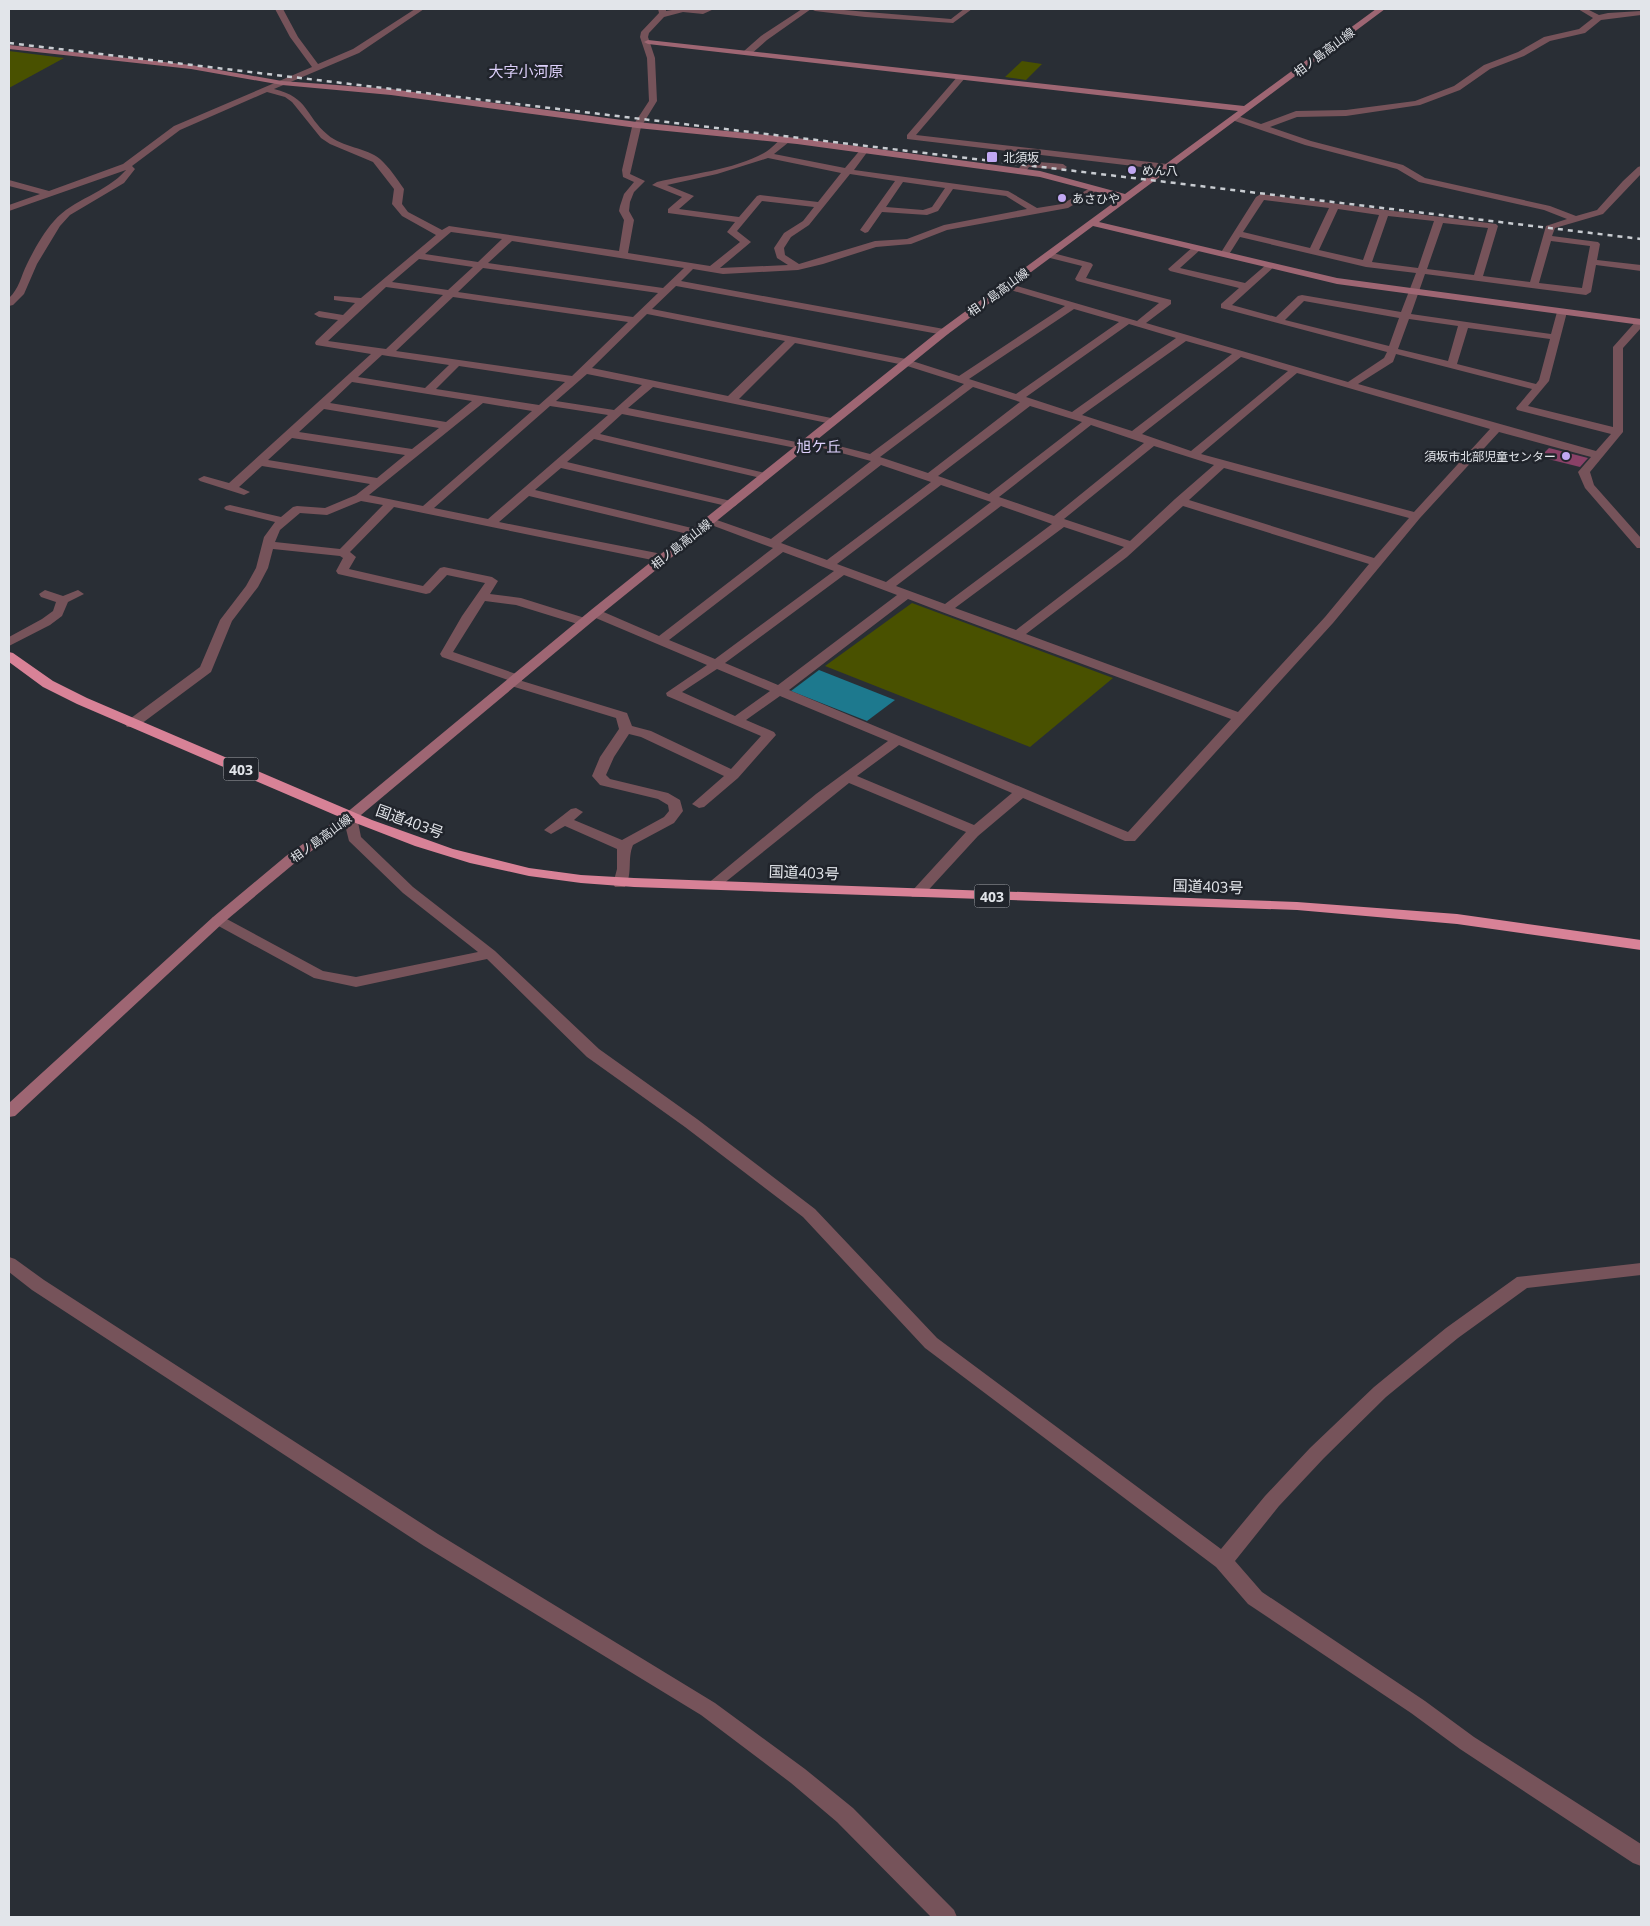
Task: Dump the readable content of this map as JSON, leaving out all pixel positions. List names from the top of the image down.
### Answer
{
  "streets": {
    "highway": ["403", "国道403号"],
    "street": ["相ノ島高山線"]
  },
  "crossings": [
    ["相ノ島高山線", "国道403号"]
  ],
  "districts": ["大字小河原", "旭ケ丘"],
  "places": {
    "transit": ["北須坂"],
    "other": ["めん八", "あさひや", "須坂市北部児童センター"]
  }
}
